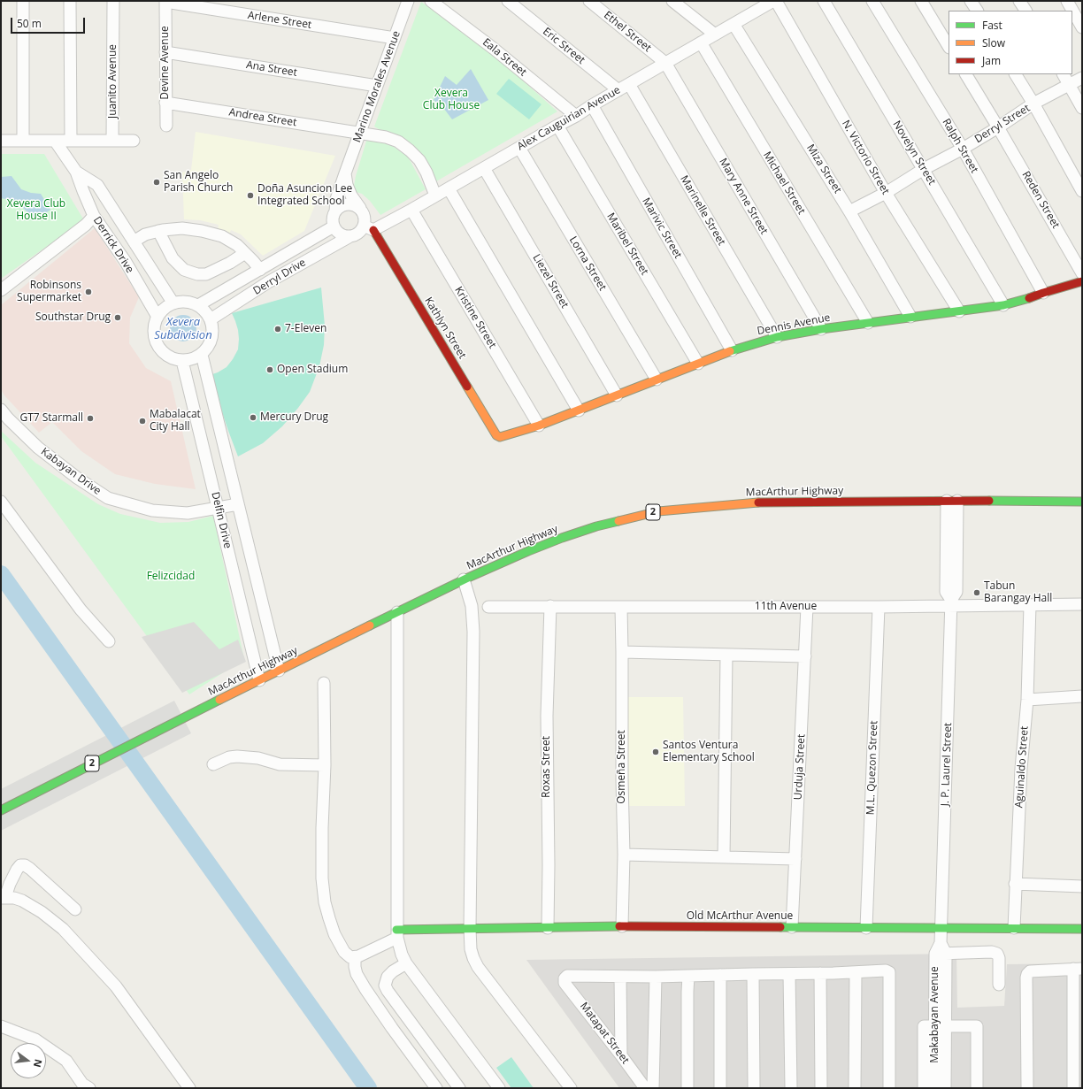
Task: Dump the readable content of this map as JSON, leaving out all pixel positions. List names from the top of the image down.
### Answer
{
  "streets": {
    "main road": [
      "Dennis Avenue",
      "Kathlyn Street",
      "MacArthur Highway",
      "2",
      "Old McArthur Avenue"
    ],
    "street": [
      "Arlene Street",
      "Ethel Street",
      "Eric Street",
      "Eala Street",
      "Devine Avenue",
      "Ana Street",
      "Juanito Avenue",
      "Marino Morales Avenue",
      "Andrea Street",
      "Alex Cauguirian Avenue",
      "Derryl Street",
      "Ralph Street",
      "Novelyn Street",
      "N. Victorio Street",
      "Miza Street",
      "Michael Street",
      "Mary Anne Street",
      "Reden Street",
      "Marinelle Street",
      "Marivic Street",
      "Maribel Street",
      "Derrick Drive",
      "Lorna Street",
      "Derryl Drive",
      "Liezel Street",
      "Kristine Street",
      "Kabayan Drive",
      "Delfin Drive",
      "11th Avenue",
      "J. P. Laurel Street",
      "Roxas Street",
      "Osmeña Street",
      "Urduja Street",
      "Aguinaldo Street",
      "M.L. Quezon Street",
      "Makabayan Avenue",
      "Matapat Street"
    ]
  },
  "crossings": [
    ["Arlene Street", "Devine Avenue"],
    ["Arlene Street", "Marino Morales Avenue"],
    ["Ethel Street", "Alex Cauguirian Avenue"],
    ["Ethel Street", "Mary Anne Street"],
    ["Eric Street", "Alex Cauguirian Avenue"],
    ["Eala Street", "Alex Cauguirian Avenue"],
    ["Devine Avenue", "Ana Street"],
    ["Devine Avenue", "Andrea Street"],
    ["Ana Street", "Marino Morales Avenue"],
    ["Marino Morales Avenue", "Andrea Street"],
    ["Marino Morales Avenue", "Alex Cauguirian Avenue"],
    ["Marino Morales Avenue", "Derryl Drive"],
    ["Marino Morales Avenue", "Kathlyn Street"],
    ["Andrea Street", "Alex Cauguirian Avenue"],
    ["Alex Cauguirian Avenue", "Miza Street"],
    ["Alex Cauguirian Avenue", "Michael Street"],
    ["Alex Cauguirian Avenue", "Mary Anne Street"],
    ["Alex Cauguirian Avenue", "Marinelle Street"],
    ["Alex Cauguirian Avenue", "Marivic Street"],
    ["Alex Cauguirian Avenue", "Maribel Street"],
    ["Alex Cauguirian Avenue", "Lorna Street"],
    ["Alex Cauguirian Avenue", "Derryl Drive"],
    ["Alex Cauguirian Avenue", "Liezel Street"],
    ["Alex Cauguirian Avenue", "Kristine Street"],
    ["Alex Cauguirian Avenue", "Kathlyn Street"],
    ["Derryl Street", "Ralph Street"],
    ["Derryl Street", "Novelyn Street"],
    ["Derryl Street", "N. Victorio Street"],
    ["Derryl Street", "Miza Street"],
    ["Derryl Street", "Reden Street"],
    ["Ralph Street", "Dennis Avenue"],
    ["Novelyn Street", "Dennis Avenue"],
    ["N. Victorio Street", "Dennis Avenue"],
    ["Miza Street", "Dennis Avenue"],
    ["Michael Street", "Dennis Avenue"],
    ["Mary Anne Street", "Dennis Avenue"],
    ["Marinelle Street", "Dennis Avenue"],
    ["Marivic Street", "Dennis Avenue"],
    ["Maribel Street", "Dennis Avenue"],
    ["Derrick Drive", "Derryl Drive"],
    ["Derrick Drive", "Delfin Drive"],
    ["Lorna Street", "Dennis Avenue"],
    ["Derryl Drive", "Kathlyn Street"],
    ["Derryl Drive", "Delfin Drive"],
    ["Liezel Street", "Dennis Avenue"],
    ["Kristine Street", "Dennis Avenue"],
    ["Dennis Avenue", "Kathlyn Street"],
    ["Kabayan Drive", "Delfin Drive"],
    ["MacArthur Highway", "Delfin Drive"],
    ["MacArthur Highway", "J. P. Laurel Street"],
    ["11th Avenue", "J. P. Laurel Street"],
    ["11th Avenue", "Roxas Street"],
    ["11th Avenue", "Osmeña Street"],
    ["11th Avenue", "Urduja Street"],
    ["11th Avenue", "Aguinaldo Street"],
    ["11th Avenue", "M.L. Quezon Street"],
    ["J. P. Laurel Street", "Old McArthur Avenue"],
    ["J. P. Laurel Street", "Makabayan Avenue"],
    ["Roxas Street", "Old McArthur Avenue"],
    ["Osmeña Street", "Old McArthur Avenue"],
    ["Urduja Street", "Old McArthur Avenue"],
    ["Aguinaldo Street", "Old McArthur Avenue"],
    ["M.L. Quezon Street", "Old McArthur Avenue"],
    ["Old McArthur Avenue", "Makabayan Avenue"]
  ],
  "water": ["Xevera Subdivision"],
  "parks": ["Xevera Club House", "Xevera Club House II", "Felizcidad"],
  "places": [
    "San Angelo Parish Church",
    "Doña Asuncion Lee Integrated School",
    "Robinsons Supermarket",
    "Southstar Drug",
    "7-Eleven",
    "Open Stadium",
    "Mercury Drug",
    "GT7 Starmall",
    "Mabalacat City Hall",
    "Tabun Barangay Hall",
    "Santos Ventura Elementary School"
  ],
  "legend": ["Fast", "Slow", "Jam"],
  "scale_bar": "50 m",
  "north": "right"
}
